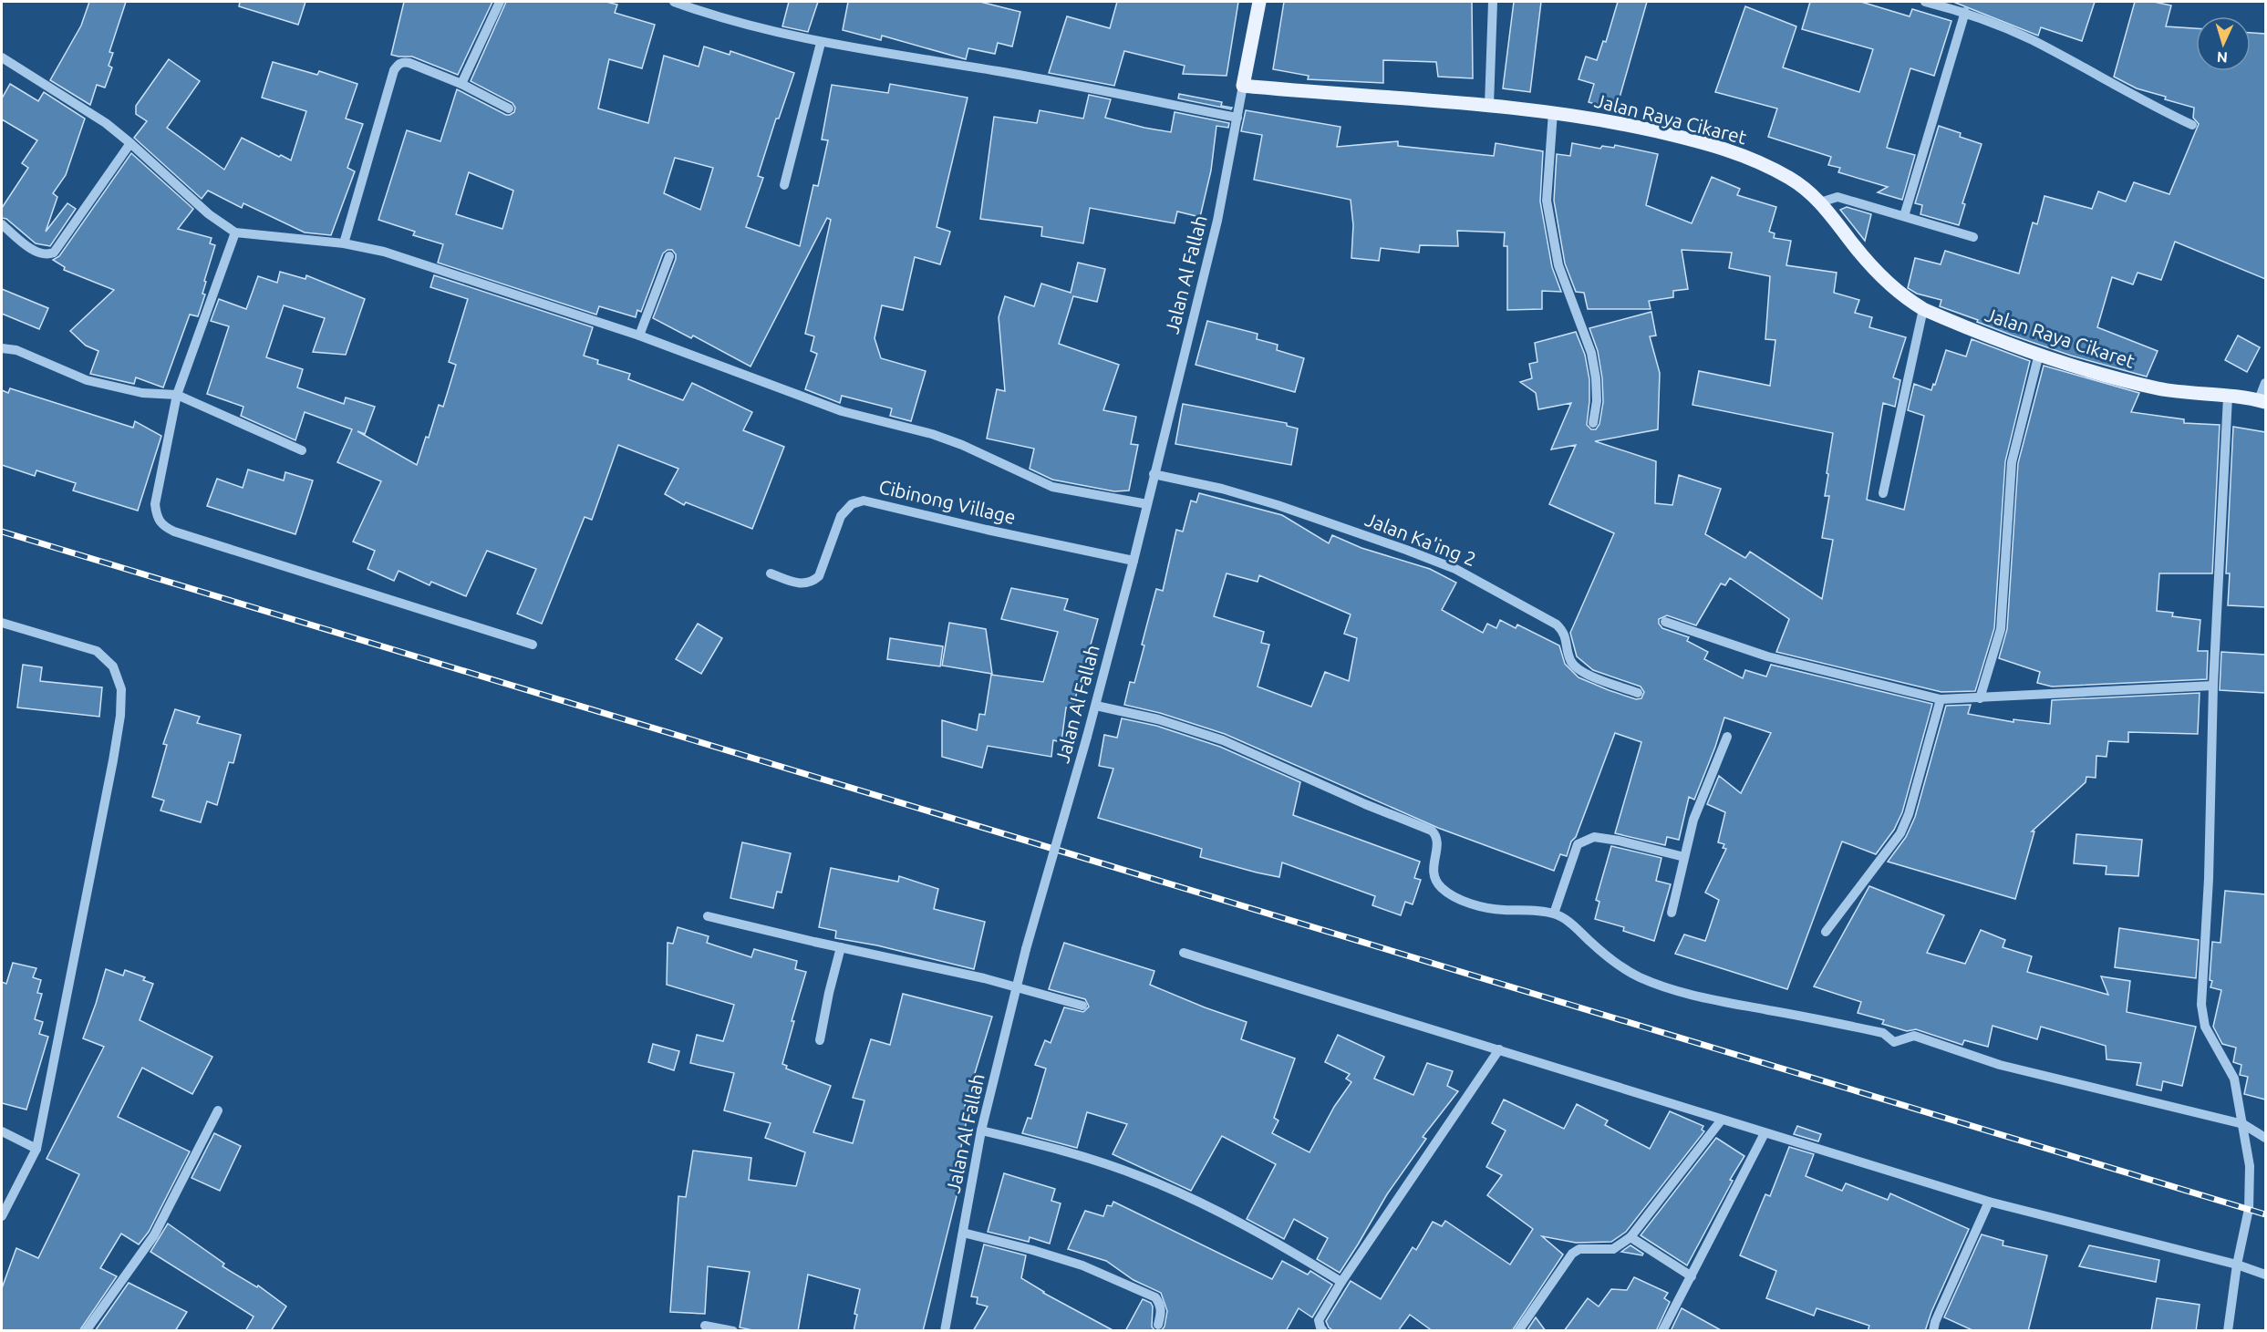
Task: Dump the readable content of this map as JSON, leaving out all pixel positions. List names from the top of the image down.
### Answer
{
  "streets": {
    "main road": ["Jalan Raya Cikaret"],
    "street": ["Jalan Al Fallah", "Cibinong Village", "Jalan Ka'ing 2"]
  },
  "crossings": [
    ["Jalan Raya Cikaret", "Jalan Al Fallah"],
    ["Jalan Al Fallah", "Cibinong Village"],
    ["Jalan Al Fallah", "Jalan Ka'ing 2"]
  ],
  "north": "bottom"
}
